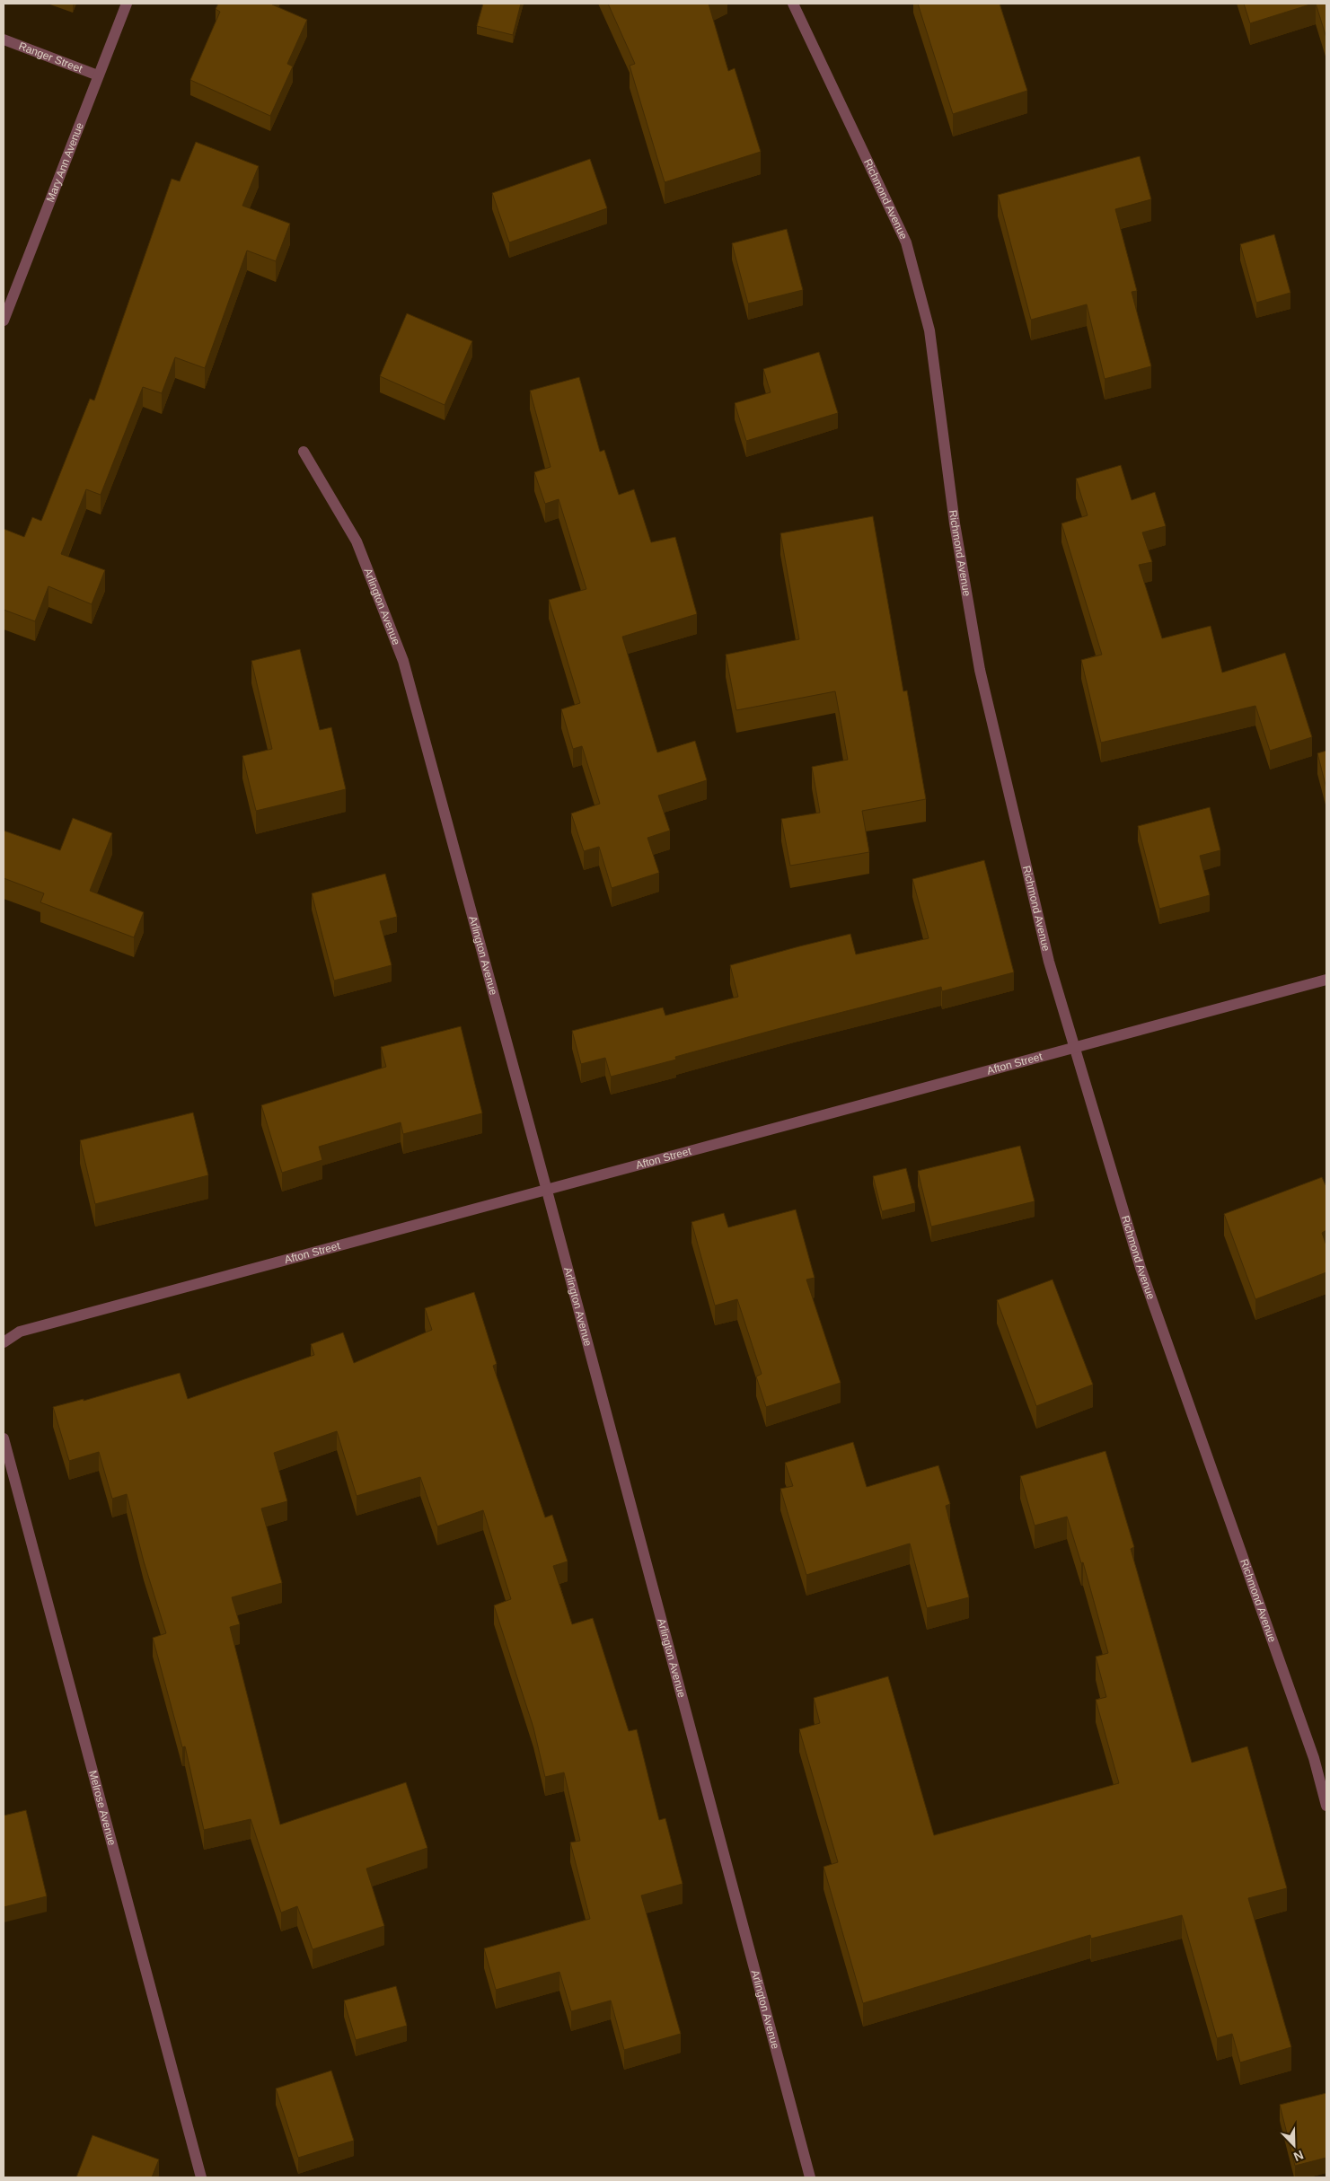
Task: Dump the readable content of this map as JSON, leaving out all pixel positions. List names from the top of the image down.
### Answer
{
  "streets": {
    "street": [
      "Ranger Street",
      "Mary Ann Avenue",
      "Richmond Avenue",
      "Arlington Avenue",
      "Afton Street",
      "Melrose Avenue"
    ]
  },
  "crossings": [
    ["Ranger Street", "Mary Ann Avenue"],
    ["Richmond Avenue", "Afton Street"],
    ["Arlington Avenue", "Afton Street"]
  ],
  "north": "bottom right"
}
